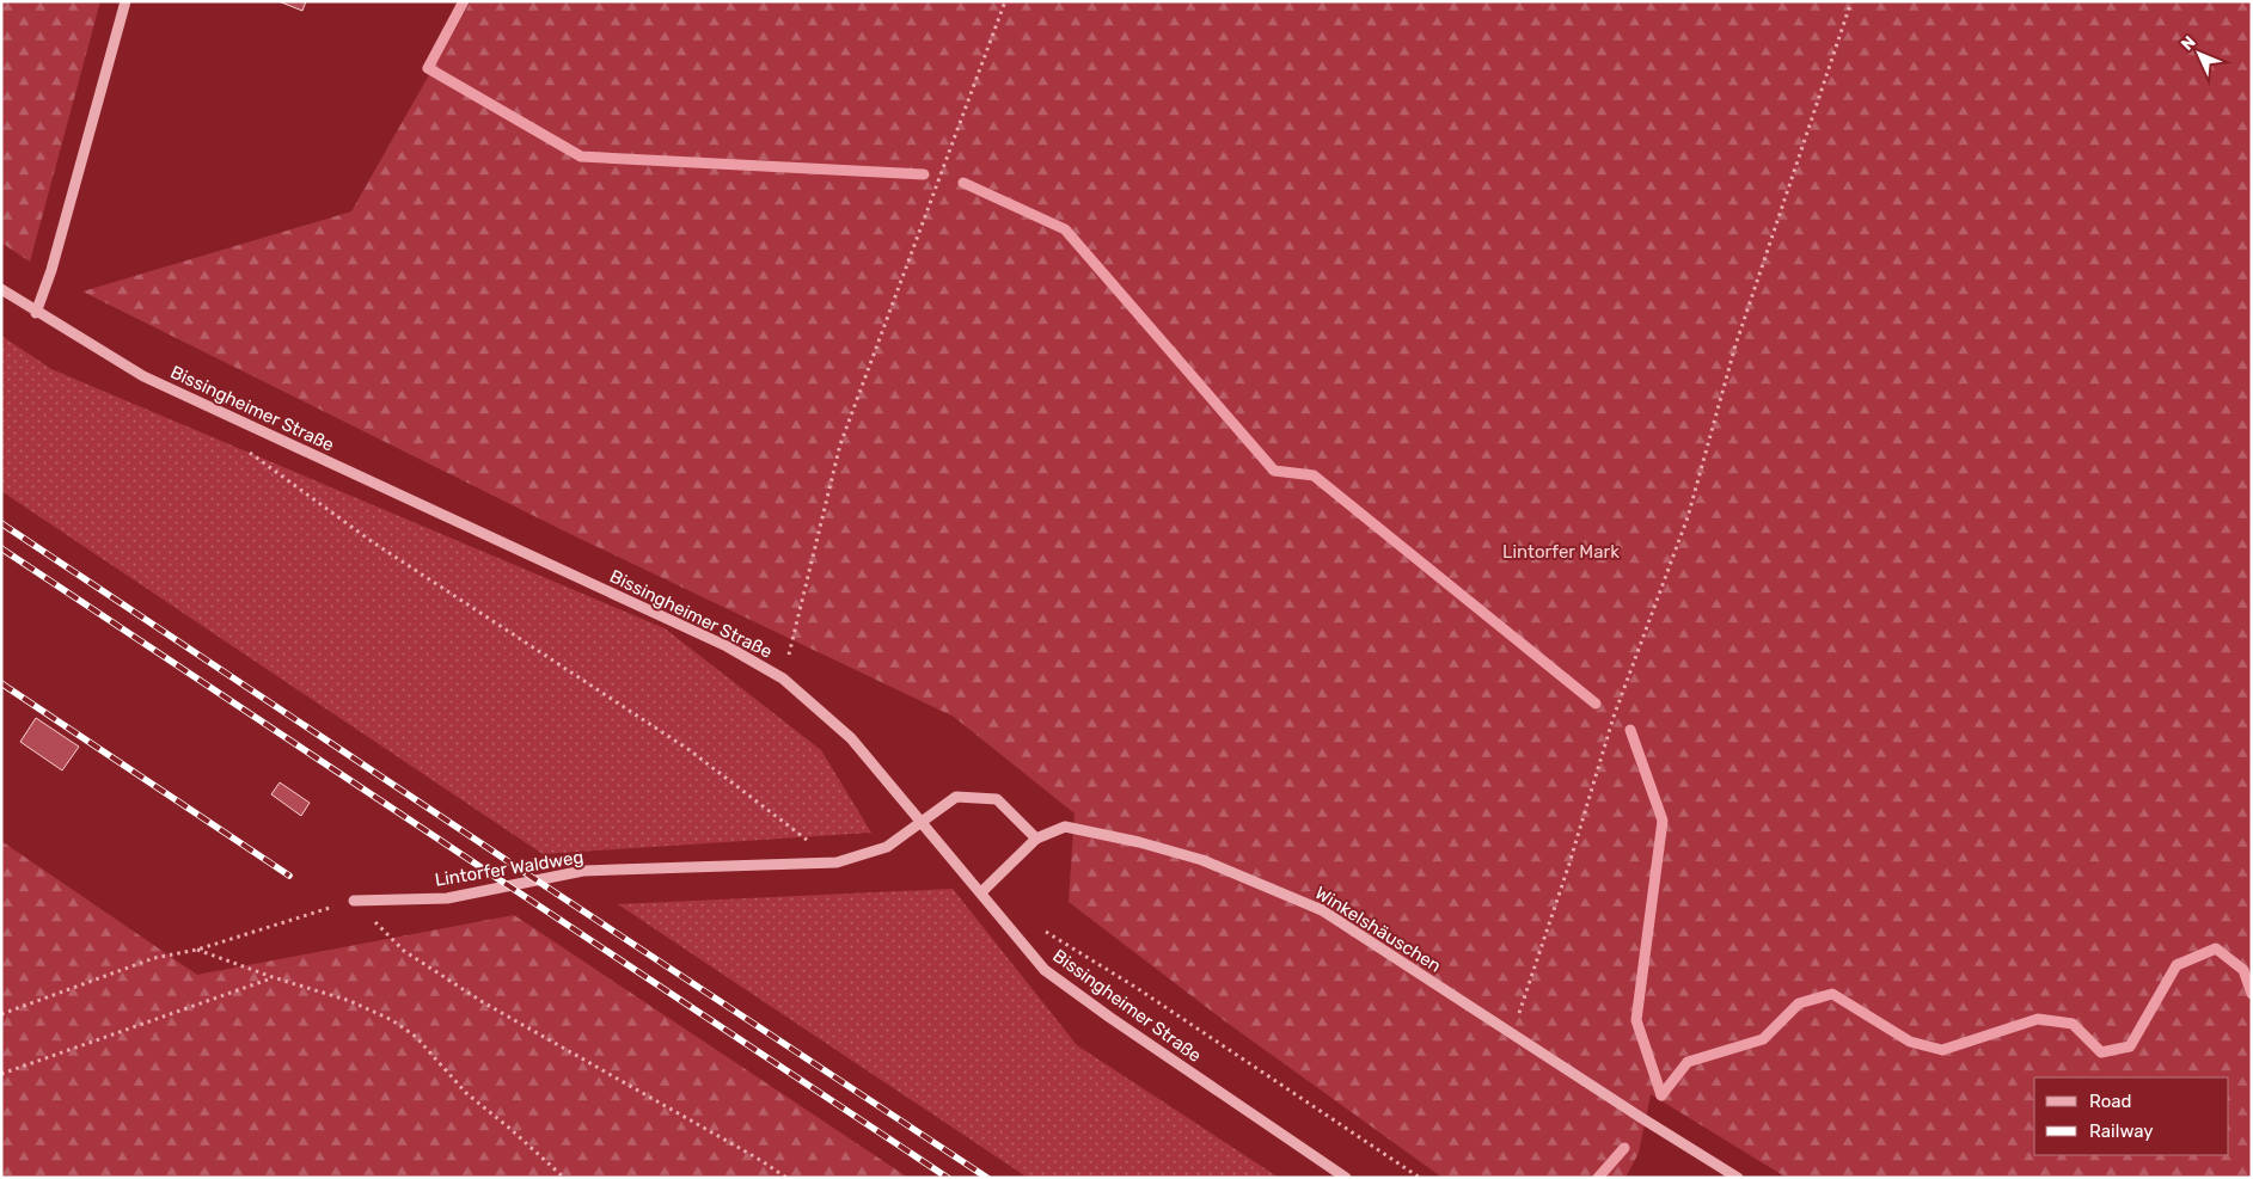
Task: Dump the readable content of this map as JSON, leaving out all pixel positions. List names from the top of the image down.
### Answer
{
  "streets": {
    "street": ["Bissingheimer Straße", "Lintorfer Waldweg", "Winkelshäuschen"]
  },
  "crossings": [
    ["Bissingheimer Straße", "Lintorfer Waldweg"],
    ["Bissingheimer Straße", "Winkelshäuschen"],
    ["Lintorfer Waldweg", "Winkelshäuschen"]
  ],
  "parks": ["Lintorfer Mark"],
  "legend": ["Road", "Railway"],
  "north": "top left"
}
